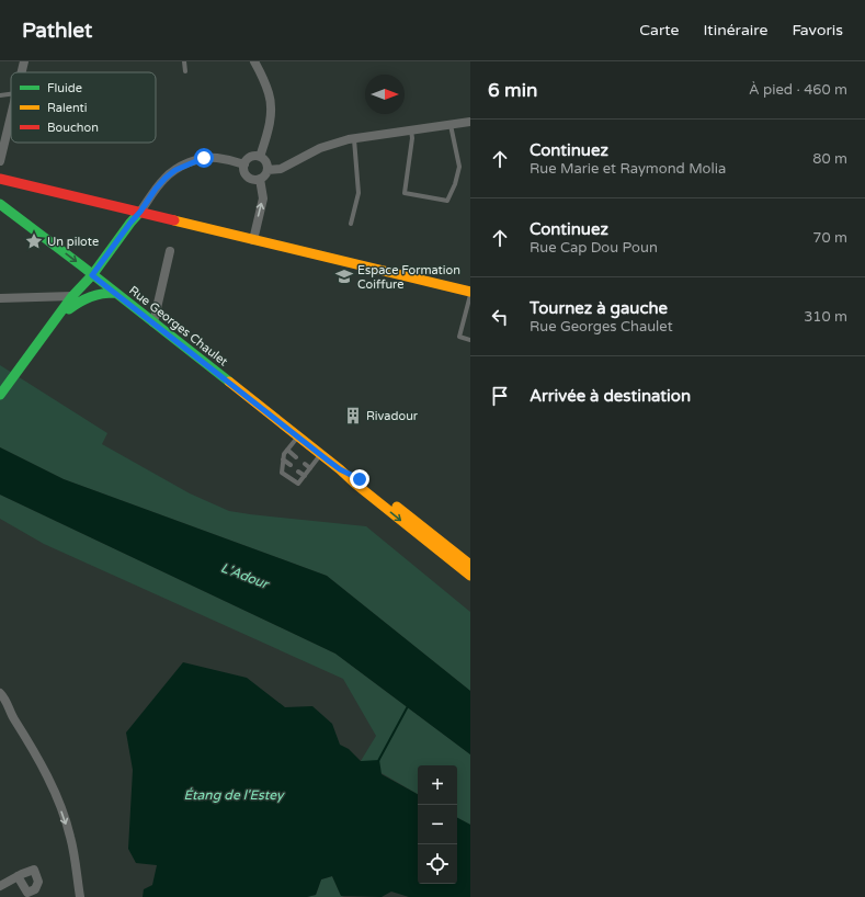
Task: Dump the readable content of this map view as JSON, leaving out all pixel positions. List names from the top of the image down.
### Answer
{
  "streets": {
    "main road": ["Rue Georges Chaulet"]
  },
  "water": ["L'Adour", "Étang de l'Estey"],
  "places": {
    "place": ["Un pilote"],
    "school or university": ["Espace Formation Coiffure"],
    "building": ["Rivadour"]
  },
  "legend": ["Fluide", "Ralenti", "Bouchon"],
  "north": "right",
  "page": {
    "header": "Pathlet",
    "nav": ["Carte", "Itinéraire", "Favoris"],
    "heading": ["6 min", "À pied · 460 m"],
    "list": [
      ["Continuez", "Rue Marie et Raymond Molia", "80 m"],
      ["Continuez", "Rue Cap Dou Poun", "70 m"],
      ["Tournez à gauche", "Rue Georges Chaulet", "310 m"],
      "Arrivée à destination"
    ],
    "map_buttons": ["+", "−"]
  }
}
